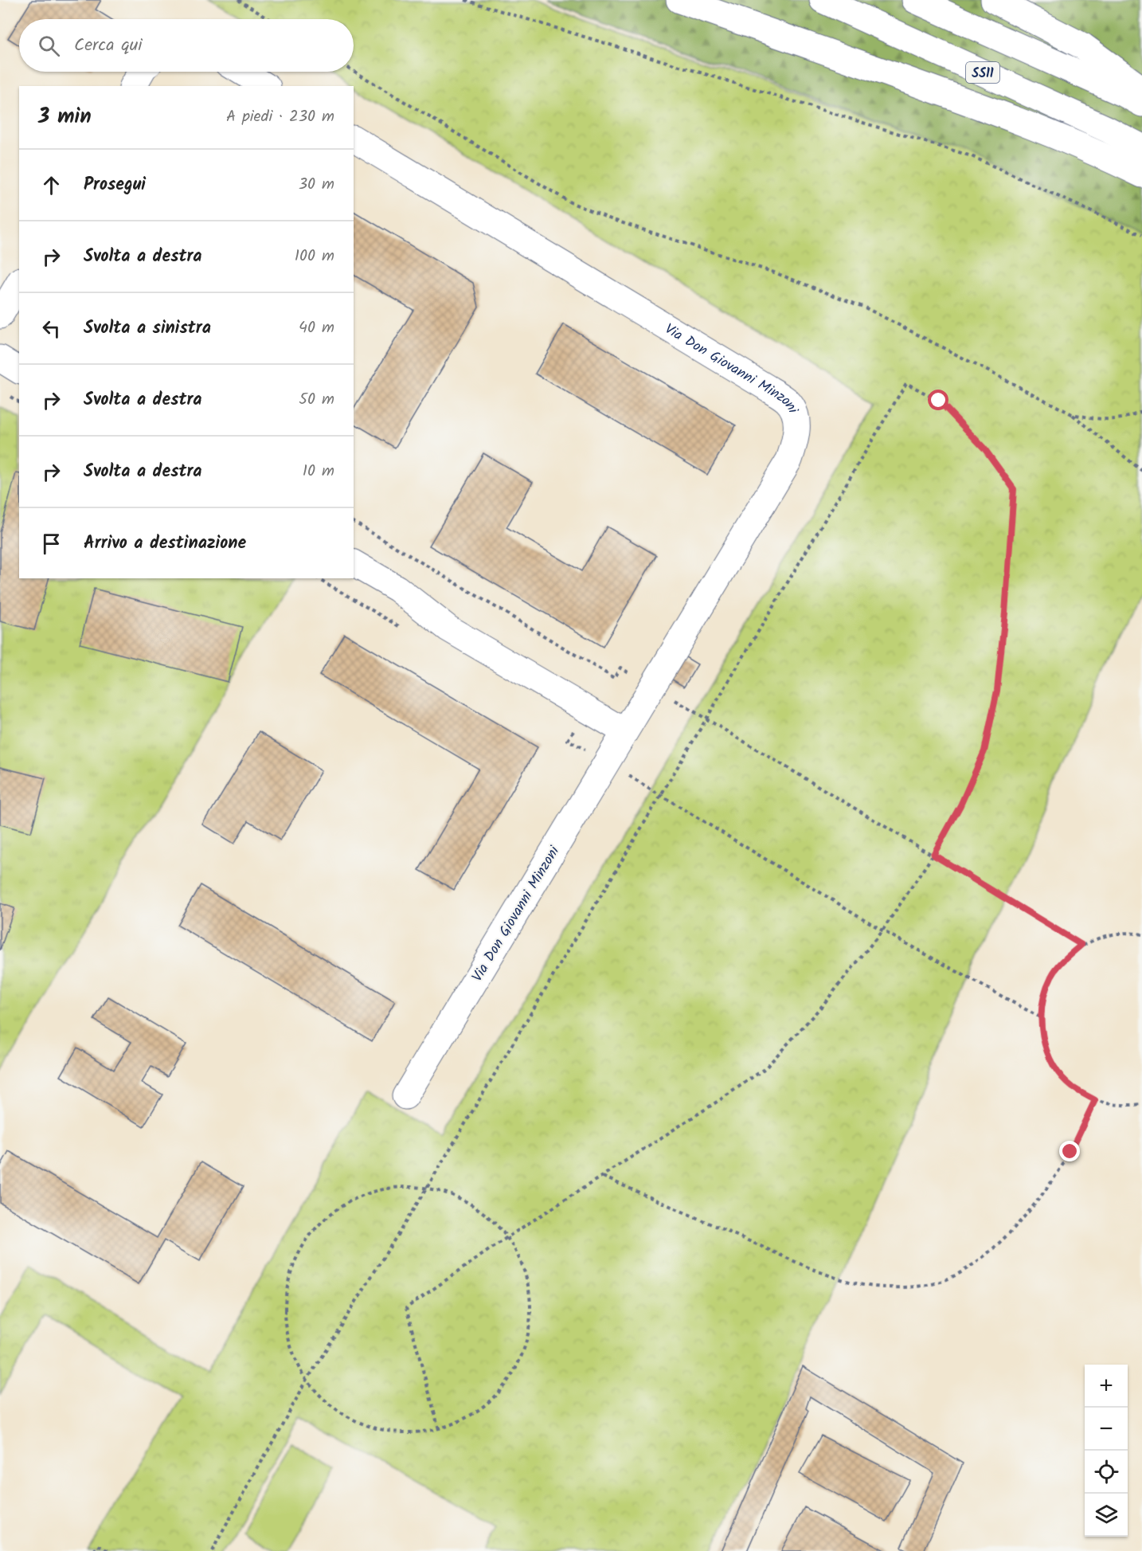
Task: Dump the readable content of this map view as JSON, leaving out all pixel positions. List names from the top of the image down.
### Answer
{
  "streets": {
    "main road": ["SS11", "Via Don Giovanni Minzoni"]
  },
  "page": {
    "search": "Cerca qui",
    "heading": ["3 min", "A piedi · 230 m"],
    "list": [
      ["Prosegui", "30 m"],
      ["Svolta a destra", "100 m"],
      ["Svolta a sinistra", "40 m"],
      ["Svolta a destra", "50 m"],
      ["Svolta a destra", "10 m"],
      "Arrivo a destinazione"
    ],
    "map_buttons": ["+", "−"]
  }
}
